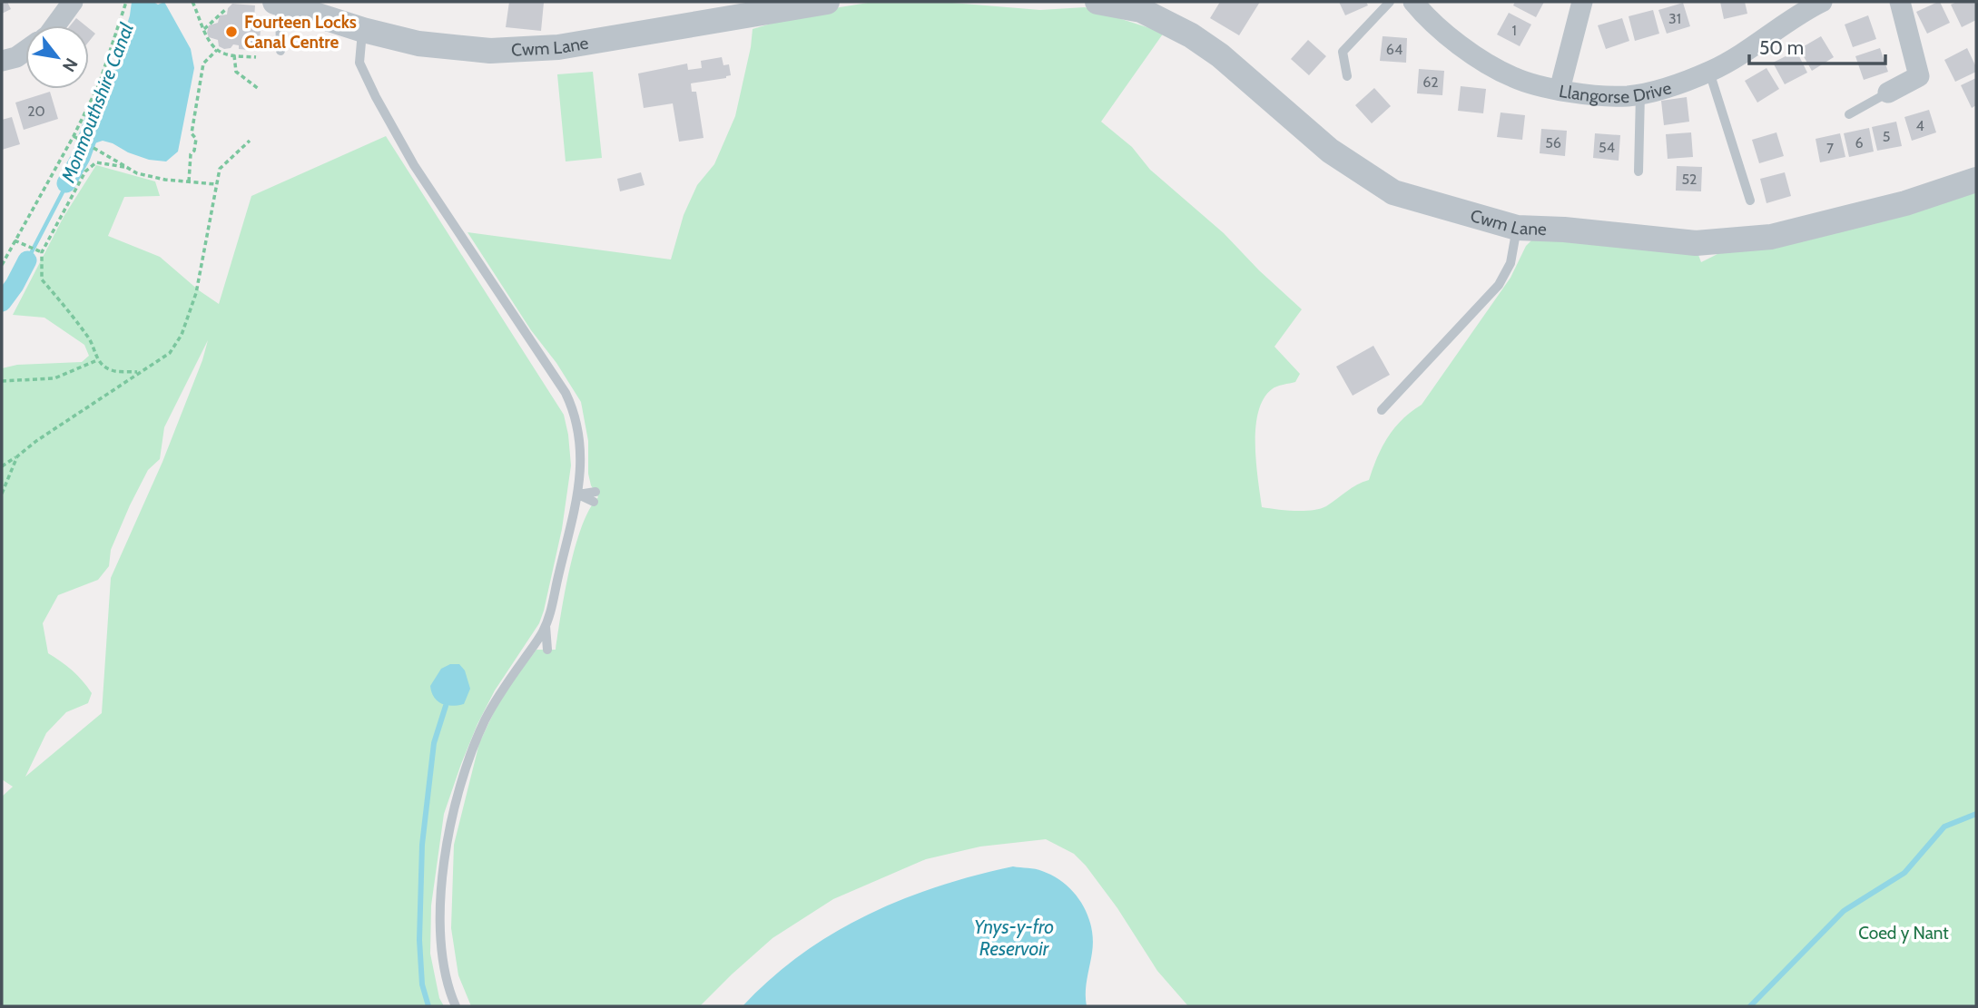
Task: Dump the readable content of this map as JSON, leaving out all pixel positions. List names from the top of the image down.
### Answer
{
  "streets": {
    "street": ["Cwm Lane", "Llangorse Drive"]
  },
  "water": ["Monmouthshire Canal", "Ynys-y-fro Reservoir"],
  "parks": ["Coed y Nant"],
  "places": ["Fourteen Locks Canal Centre"],
  "house_numbers": [
    "31",
    "1",
    "64",
    "62",
    "20",
    "4",
    "5",
    "56",
    "6",
    "54",
    "7",
    "52"
  ],
  "scale_bar": "50 m",
  "north": "bottom right"
}
